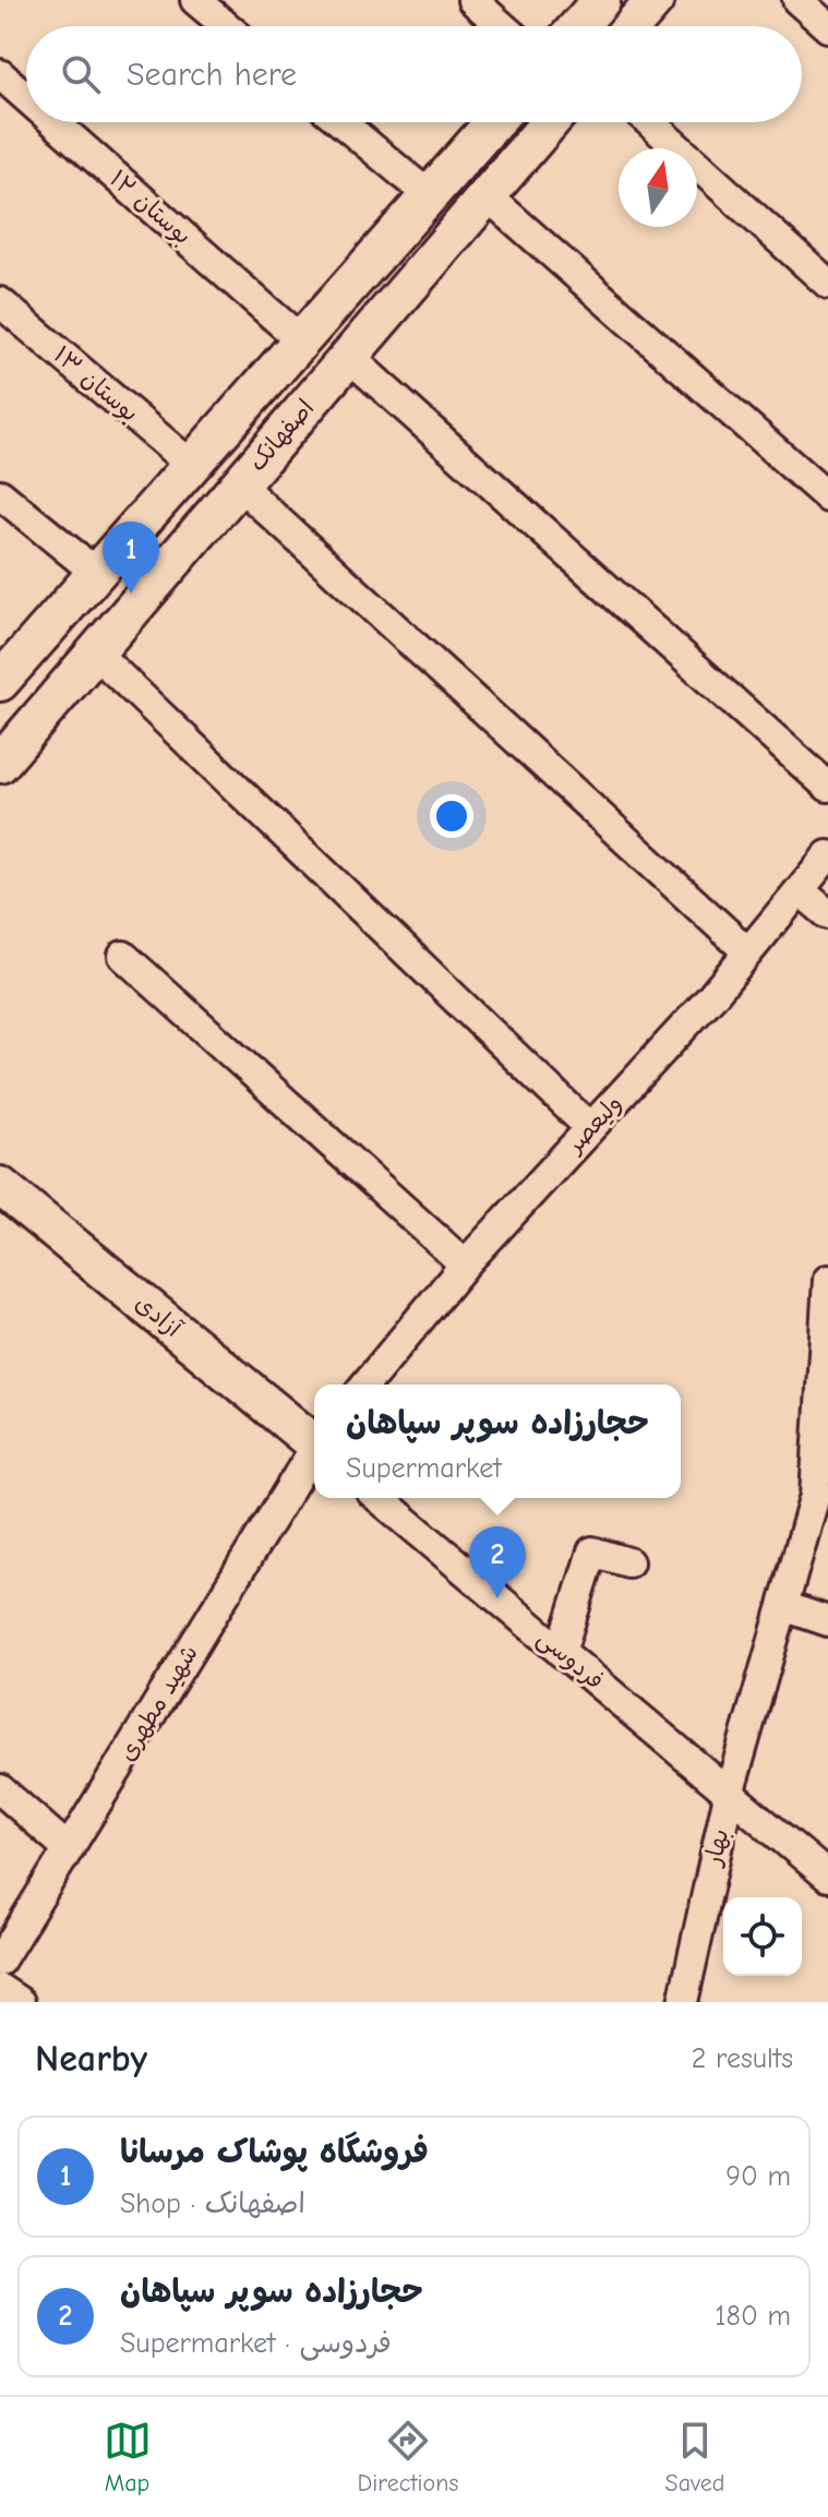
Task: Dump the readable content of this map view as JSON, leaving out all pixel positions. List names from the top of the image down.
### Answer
{
  "streets": {
    "street": [
      "بوستان ۱۲",
      "بوستان ۱۳",
      "اصفهانک",
      "ولیعصر",
      "آزادی",
      "فردوسی",
      "شهید مطهری",
      "بهار"
    ]
  },
  "crossings": [
    ["بوستان ۱۲", "اصفهانک"],
    ["بوستان ۱۳", "اصفهانک"],
    ["فردوسی", "بهار"]
  ],
  "north": "top",
  "page": {
    "search": "Search here",
    "pins": ["1", "2"],
    "popup": ["حجارزاده سوپر سپاهان", "Supermarket"],
    "heading": ["Nearby", "2 results"],
    "list": [
      {
        "mark": "1",
        "name": "فروشگاه پوشاک مرسانا",
        "note": "Shop · اصفهانک",
        "value": "90 m"
      },
      {
        "mark": "2",
        "name": "حجارزاده سوپر سپاهان",
        "note": "Supermarket · فردوسی",
        "value": "180 m"
      }
    ],
    "nav": ["Map", "Directions", "Saved"]
  }
}
